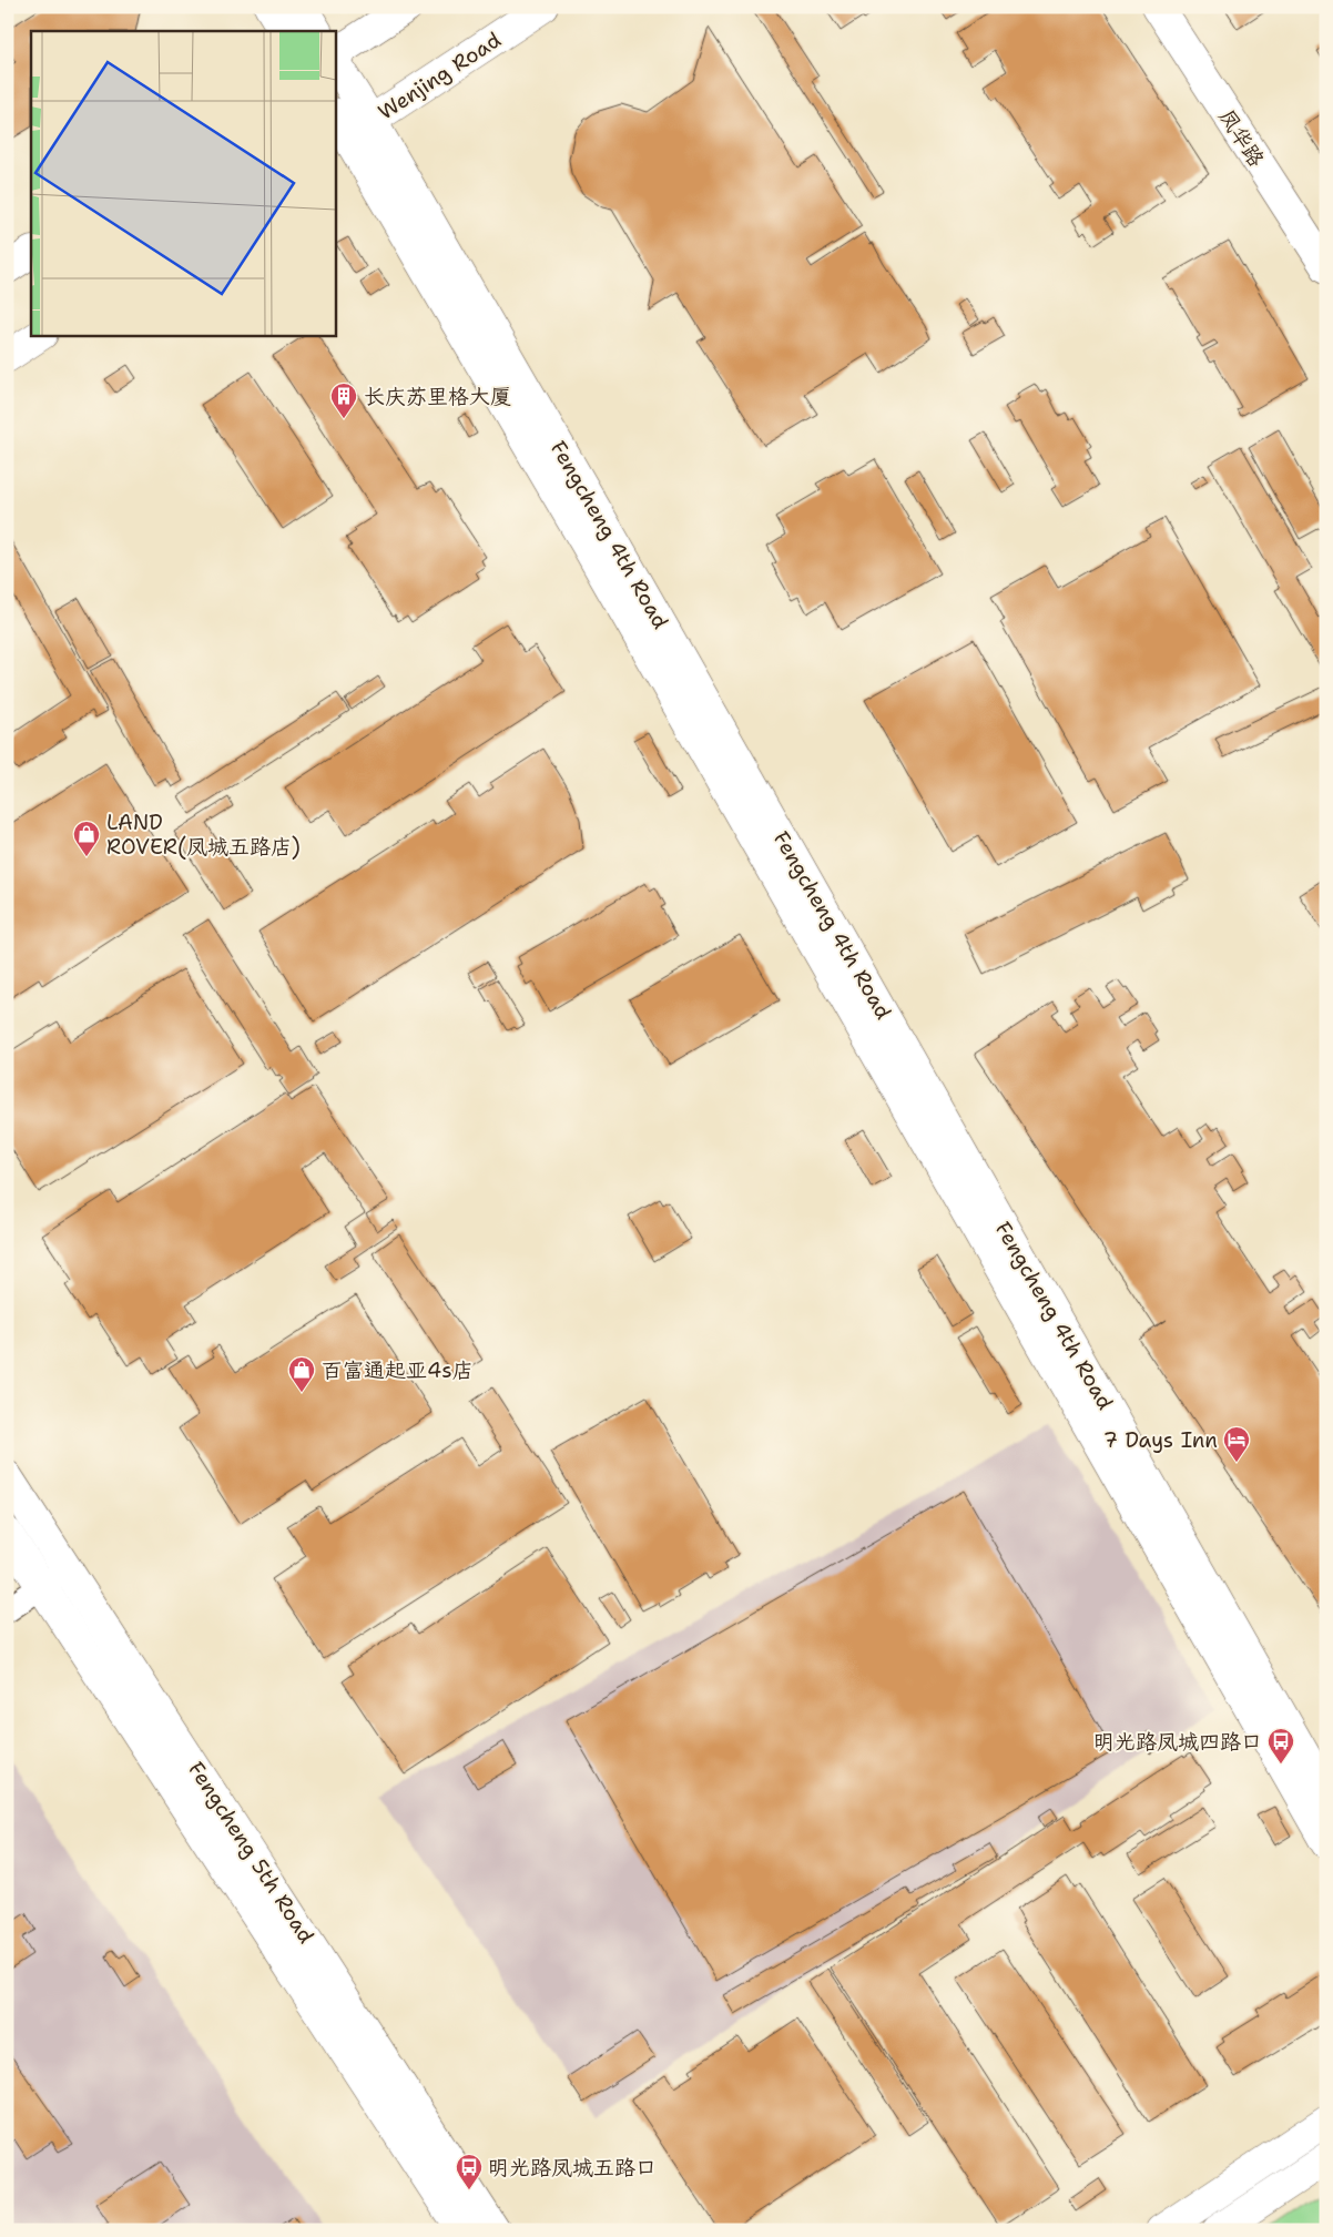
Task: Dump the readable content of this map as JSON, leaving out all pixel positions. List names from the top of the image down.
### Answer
{
  "streets": {
    "street": [
      "Wenjing Road",
      "凤华路",
      "Fengcheng 4th Road",
      "Fengcheng 5th Road"
    ]
  },
  "crossings": [
    ["Wenjing Road", "Fengcheng 4th Road"]
  ],
  "places": {
    "building": ["长庆苏里格大厦"],
    "shop": ["LAND ROVER(凤城五路店)", "百富通起亚4s店"],
    "hotel": ["7 Days Inn"],
    "bus stop": ["明光路凤城四路口", "明光路凤城五路口"]
  }
}
